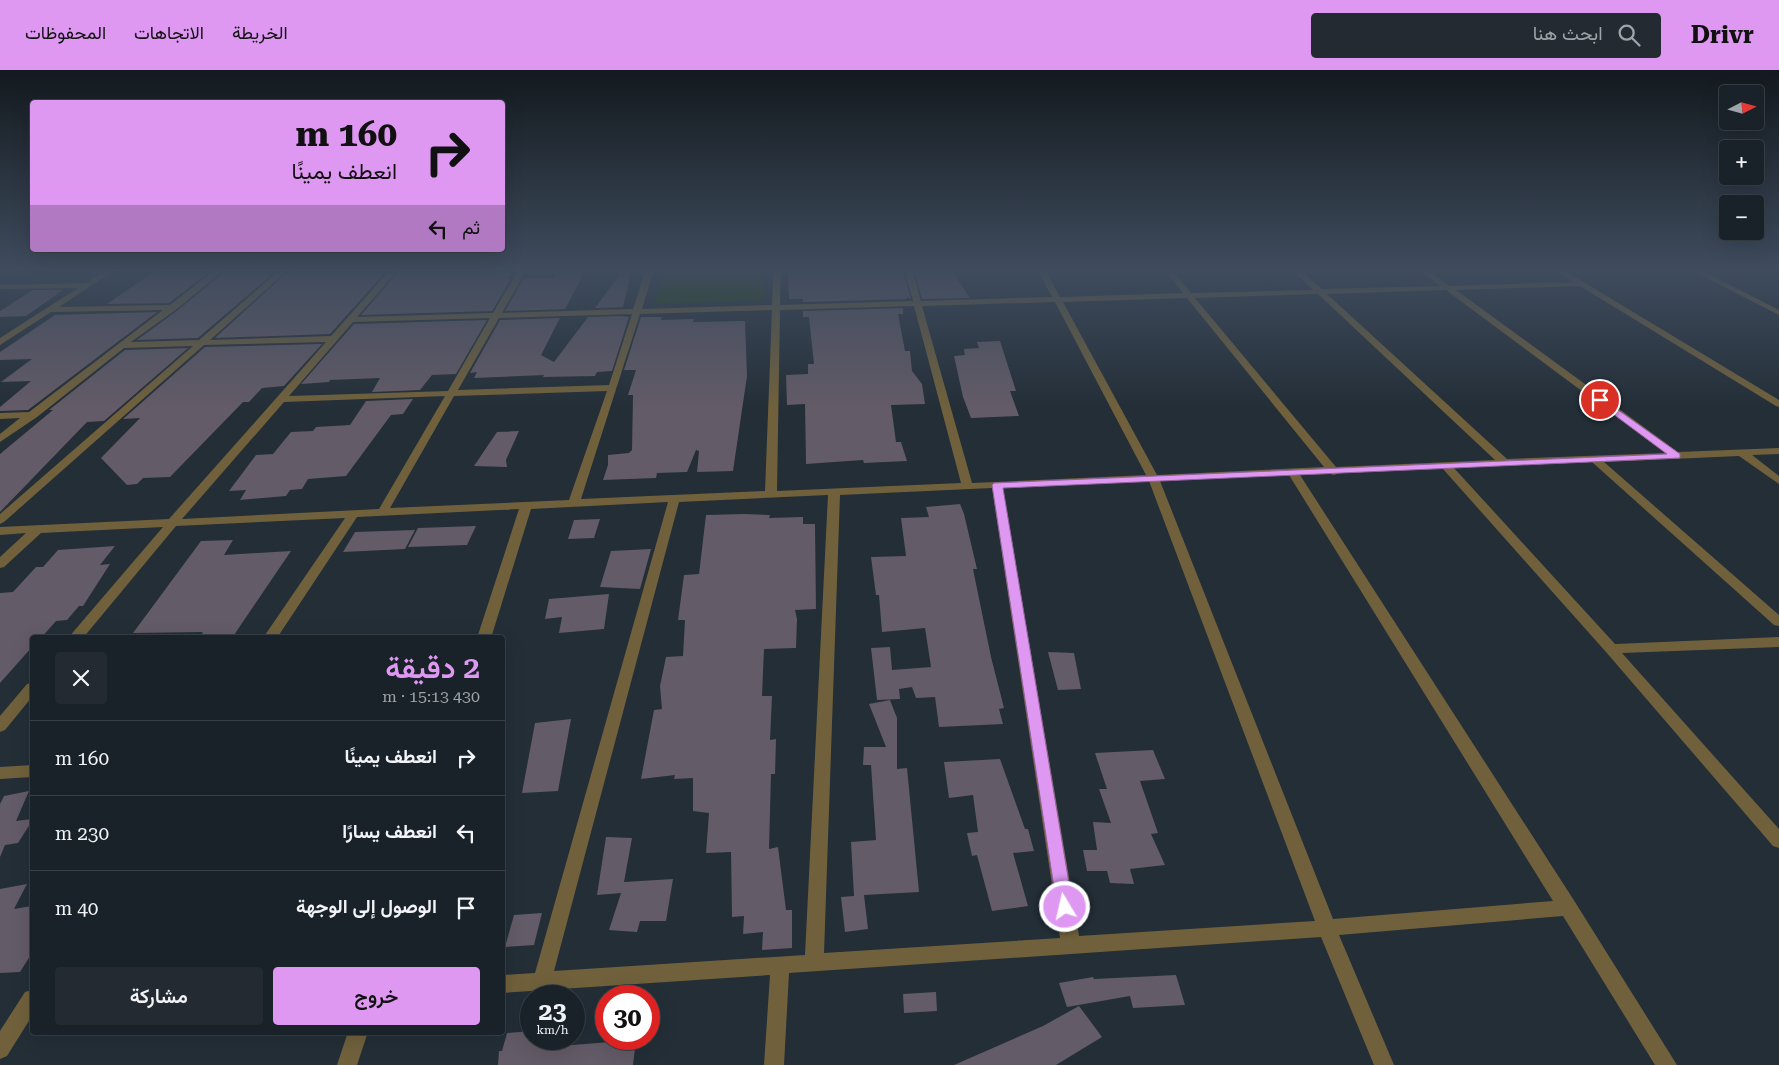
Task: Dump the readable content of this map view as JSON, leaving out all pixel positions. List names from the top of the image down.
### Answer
{
  "north": "right",
  "page": {
    "header": "Drivr",
    "search": "ابحث هنا",
    "nav": ["الخريطة", "الاتجاهات", "المحفوظات"],
    "map_buttons": ["+", "−"],
    "turn": ["160 m", "انعطف يمينًا"],
    "then": "ثم",
    "heading": ["2 دقيقة", "430 m · 15:13"],
    "list": [
      {
        "name": "انعطف يمينًا",
        "value": "160 m"
      },
      {
        "name": "انعطف يسارًا",
        "value": "230 m"
      },
      {
        "name": "الوصول إلى الوجهة",
        "value": "40 m"
      }
    ],
    "buttons": ["خروج", "مشاركة"],
    "speed": "23 km/h",
    "limit": "30"
  }
}
